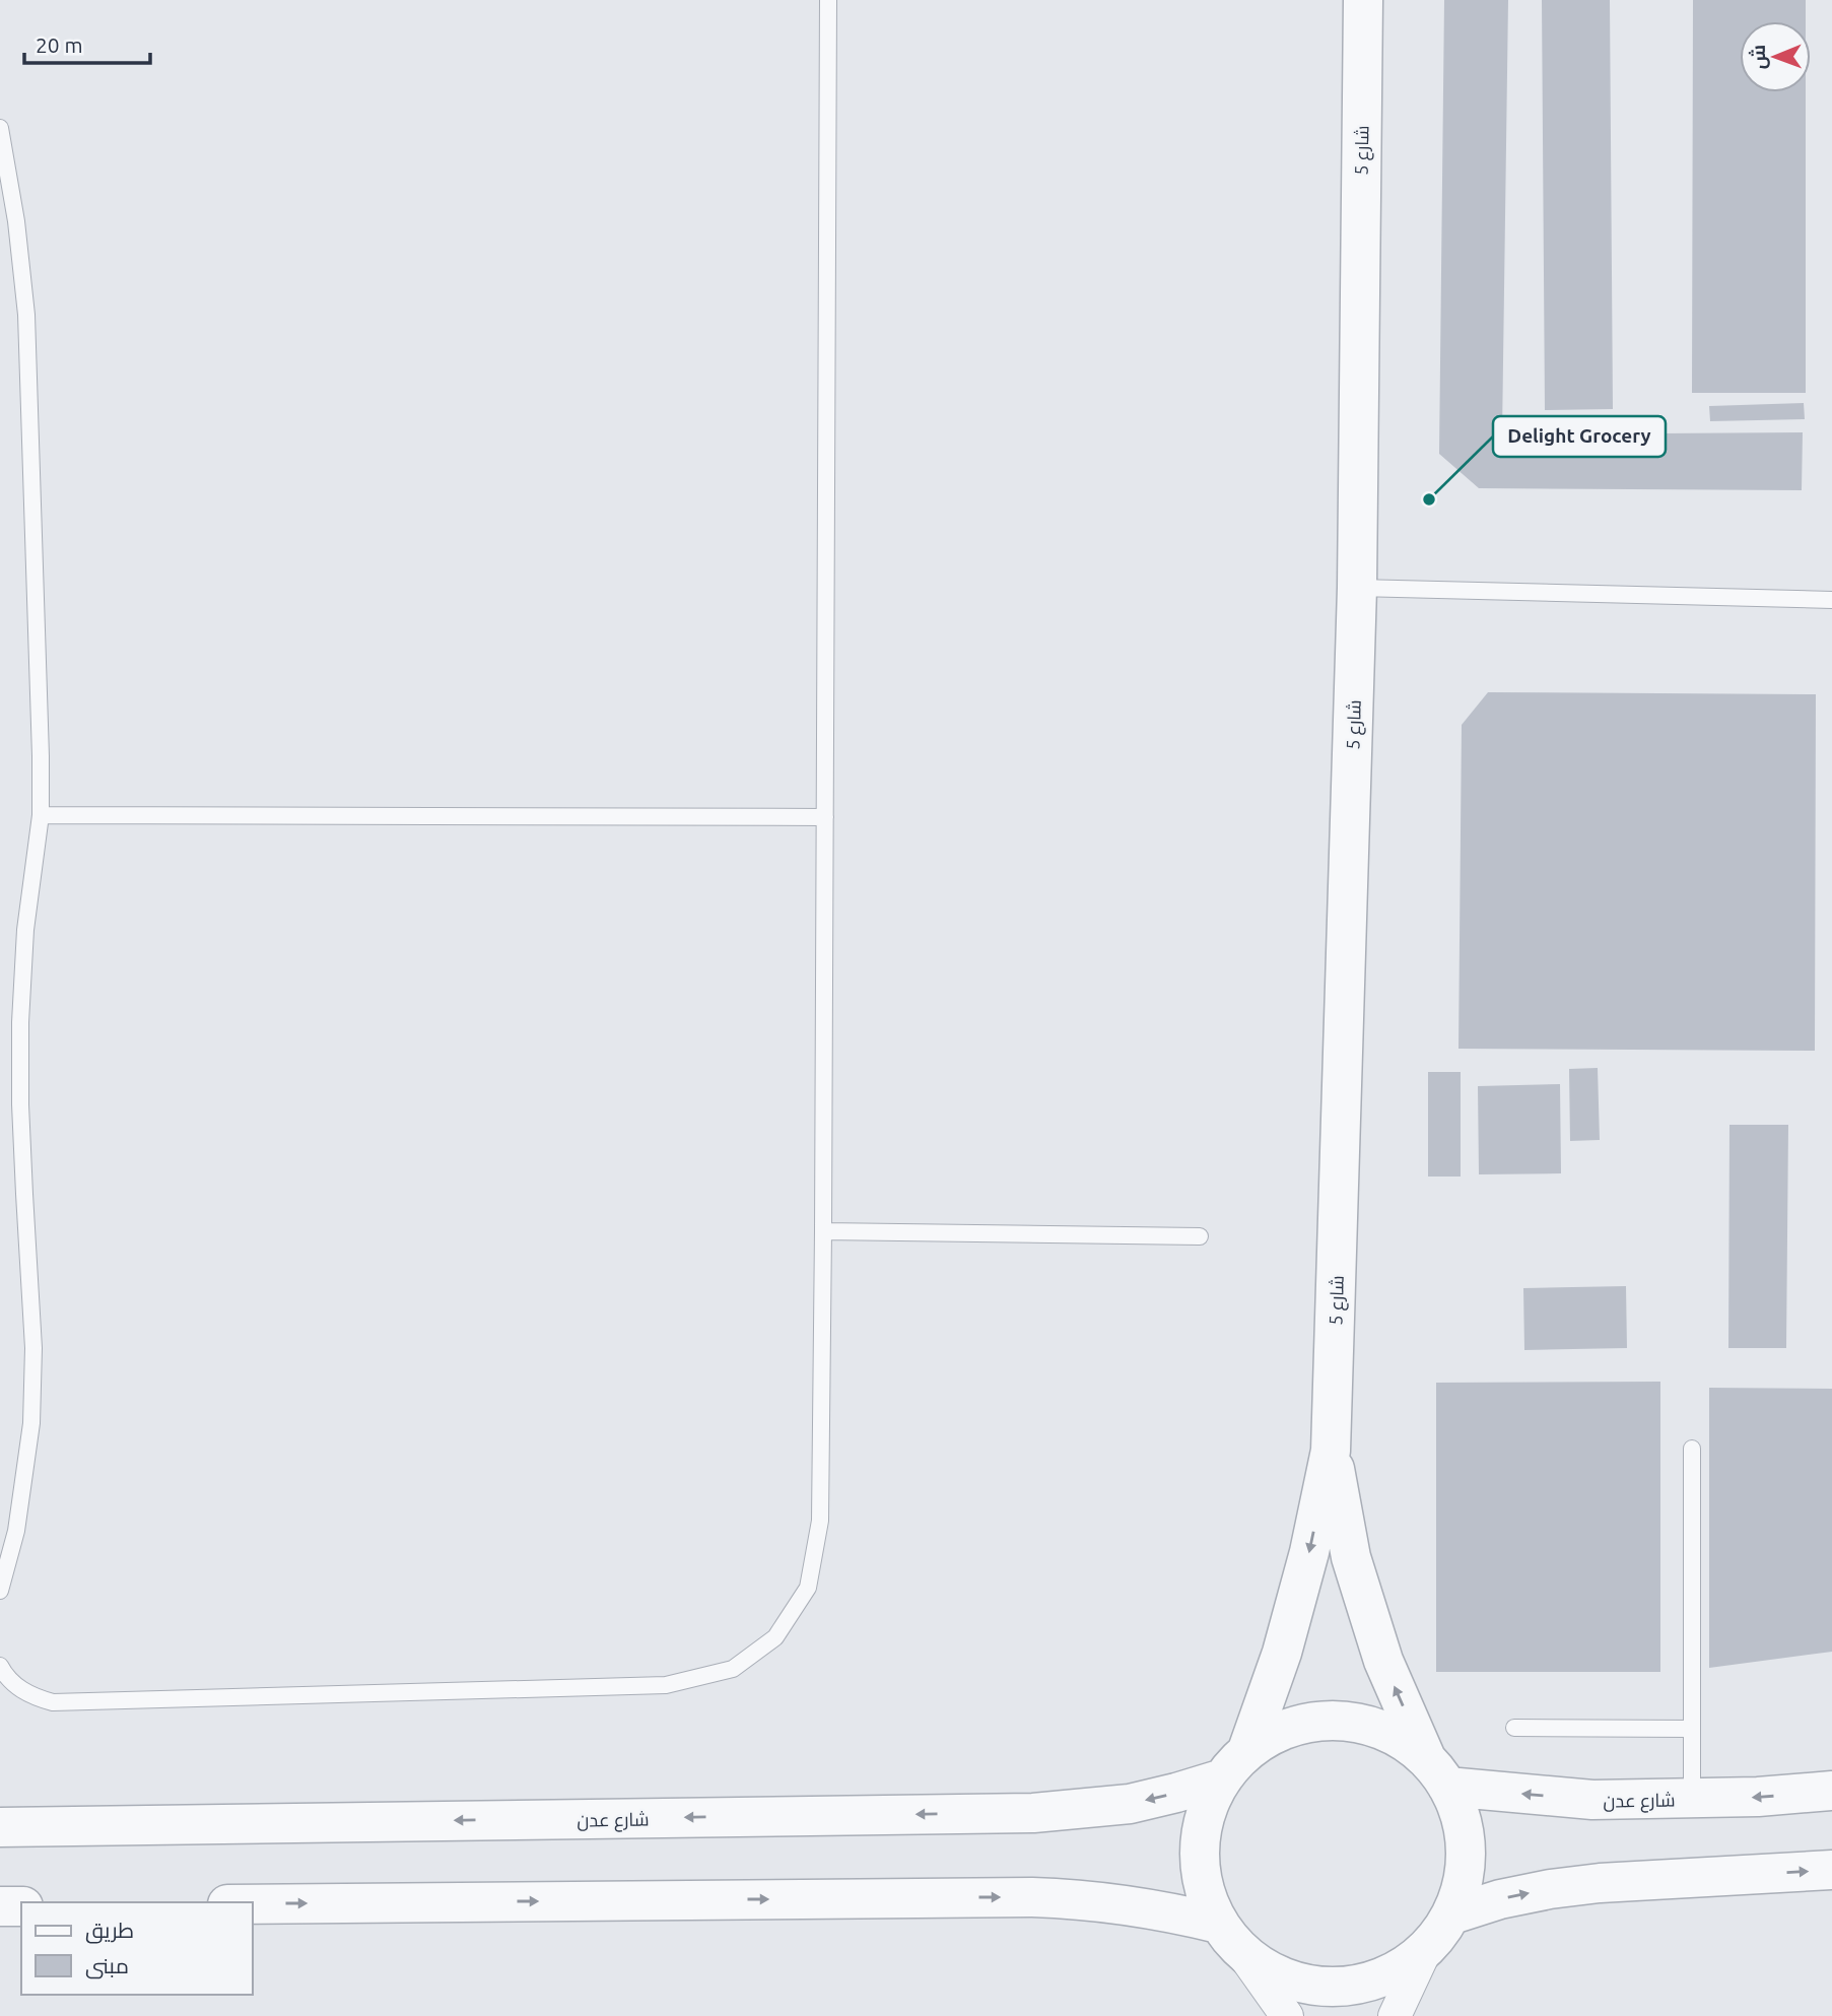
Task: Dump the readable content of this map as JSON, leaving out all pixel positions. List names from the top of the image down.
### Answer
{
  "streets": {
    "street": ["شارع 5", "شارع عدن"]
  },
  "crossings": [
    ["شارع 5", "شارع عدن"]
  ],
  "places": ["Delight Grocery"],
  "legend": ["طريق", "مبنى"],
  "scale_bar": "20 m",
  "north": "left"
}
